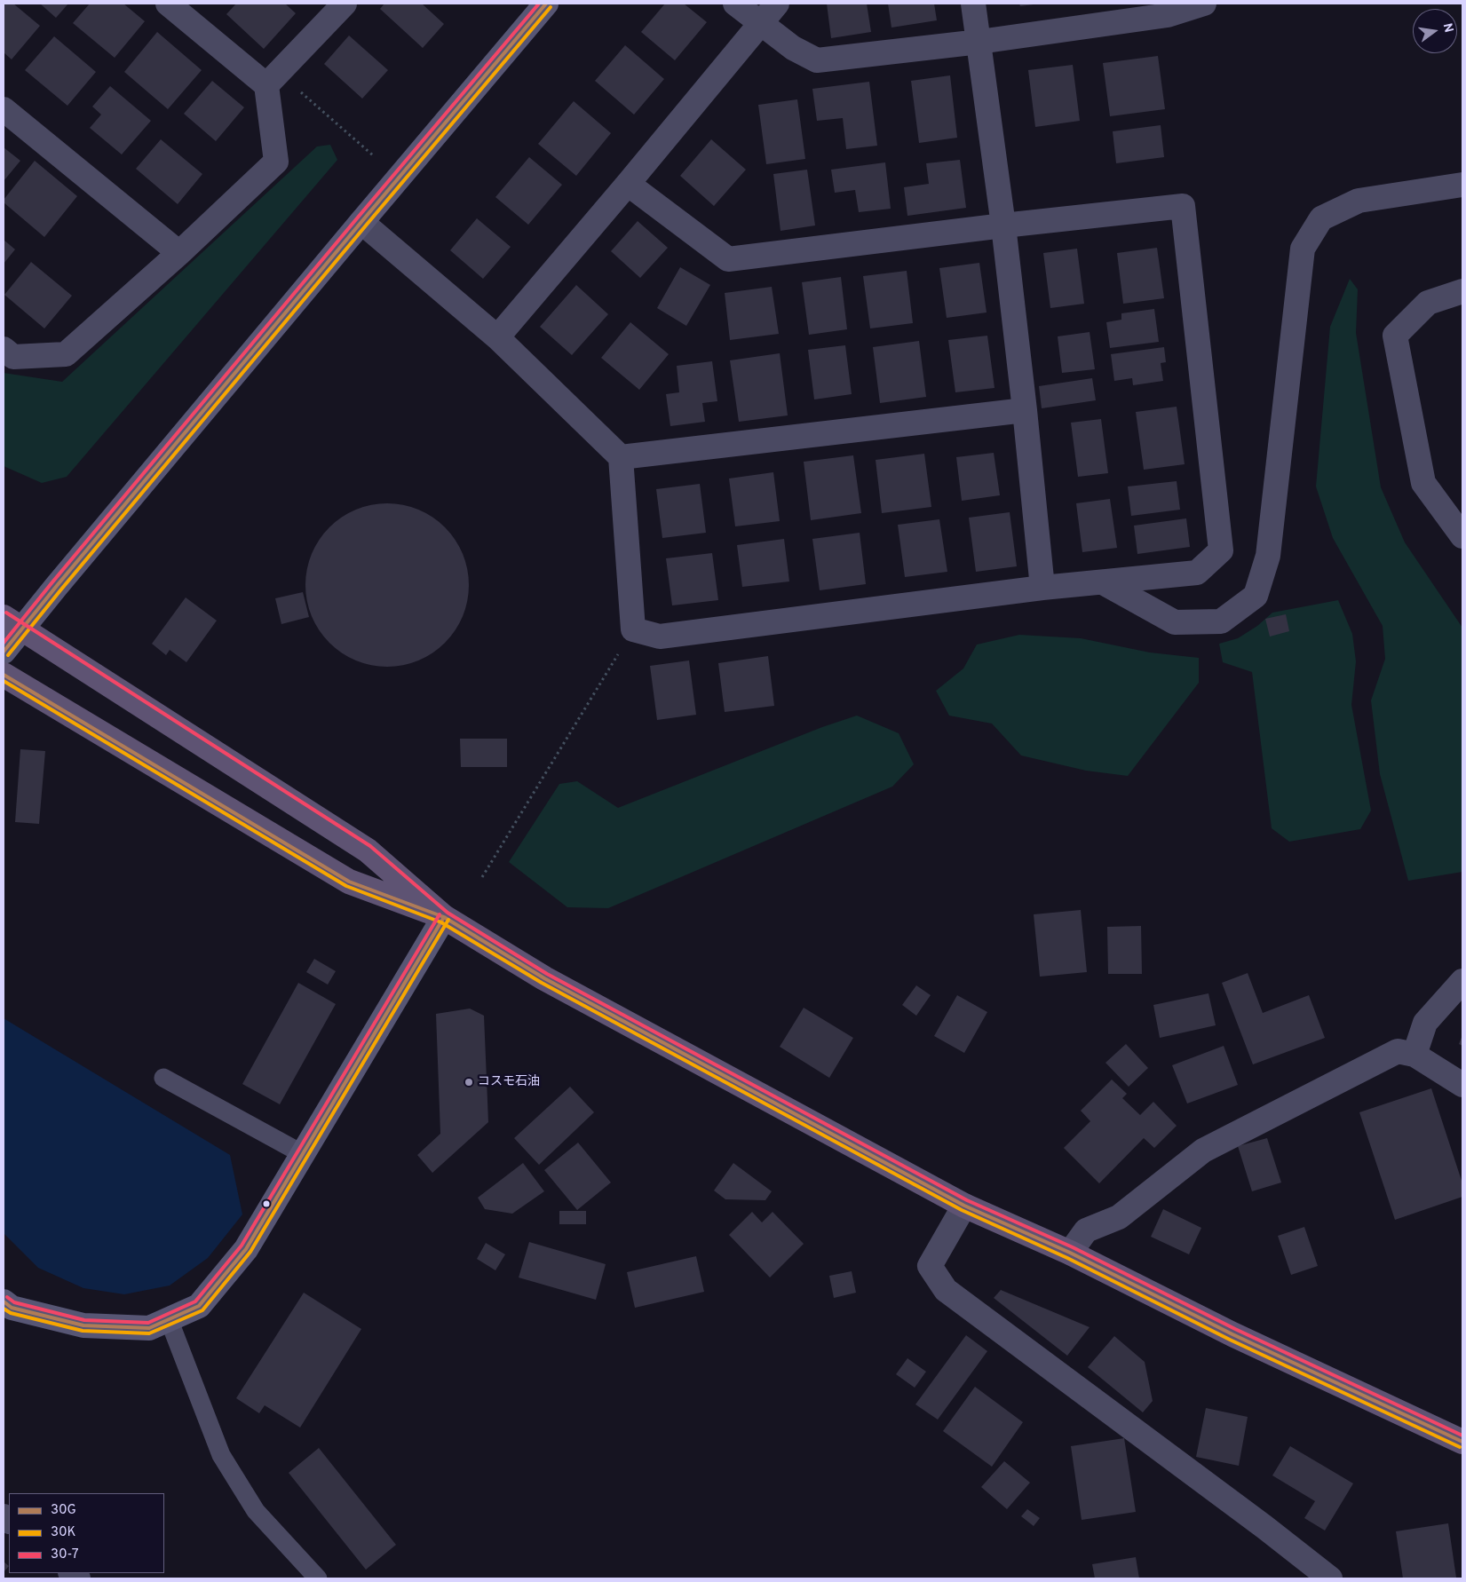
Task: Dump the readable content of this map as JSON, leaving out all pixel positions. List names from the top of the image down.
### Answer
{
  "places": ["コスモ石油"],
  "lines": ["transit line 30G", "transit line 30-7", "transit line 30K"],
  "legend": ["30G", "30K", "30-7"],
  "north": "right"
}
